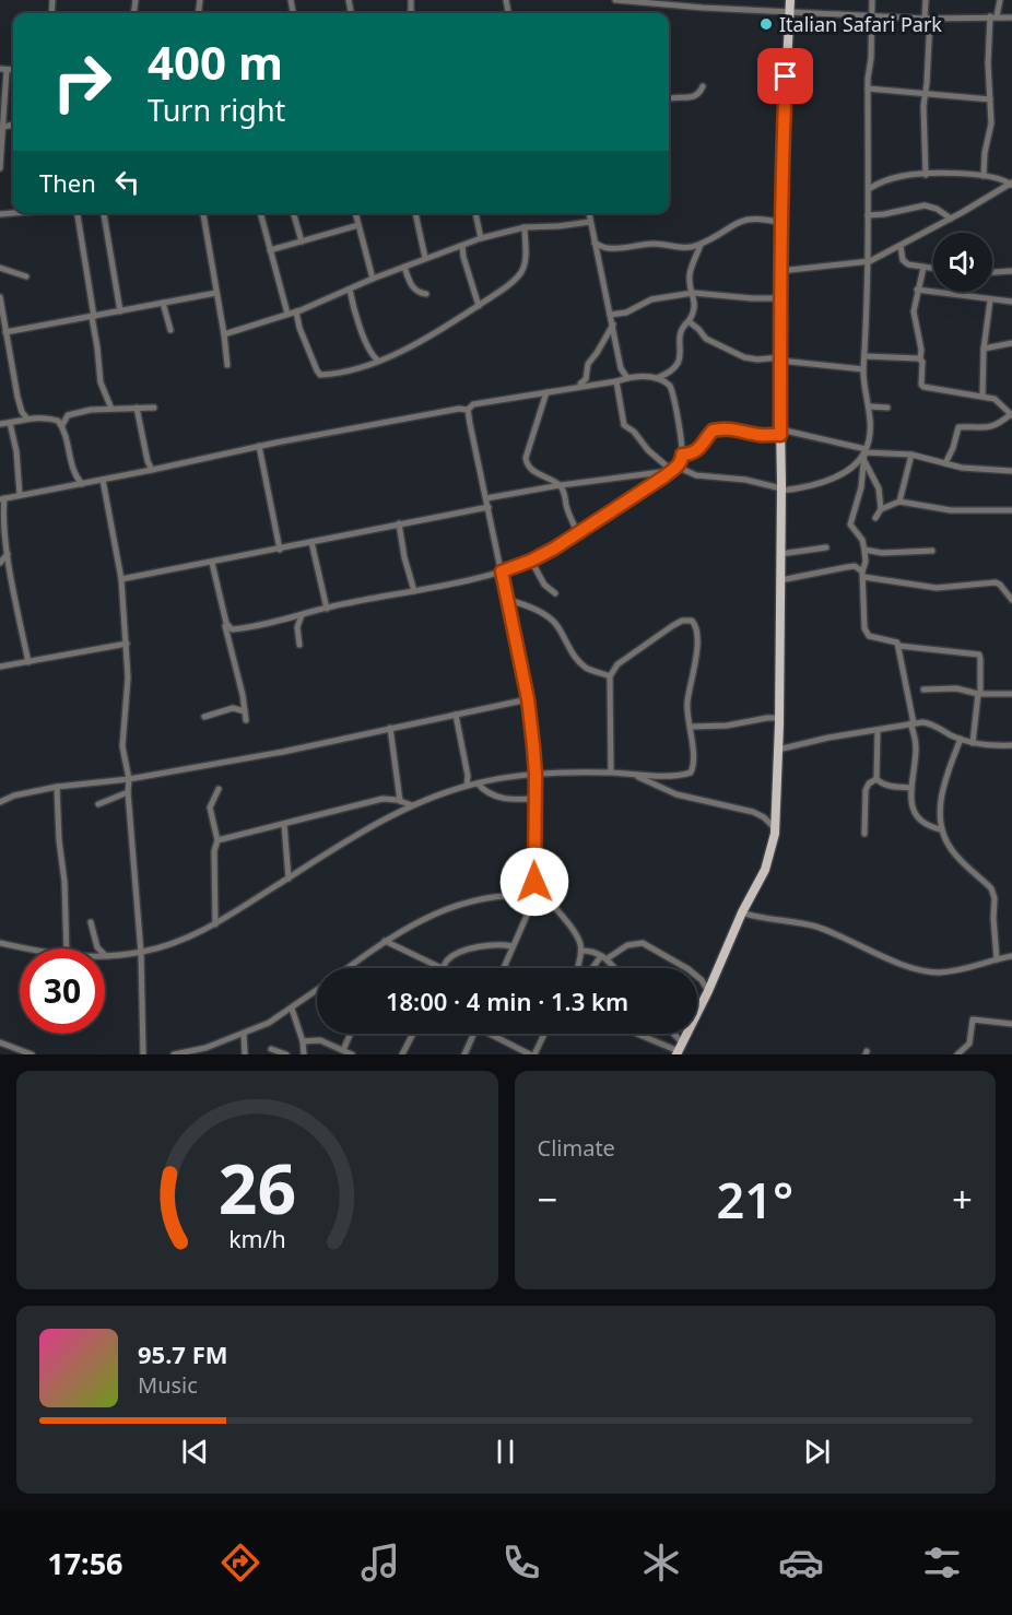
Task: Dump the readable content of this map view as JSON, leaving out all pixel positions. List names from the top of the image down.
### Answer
{
  "places": ["Italian Safari Park"],
  "page": {
    "turn": ["400 m", "Turn right"],
    "then": "Then",
    "limit": "30",
    "trip": "18:00 · 4 min · 1.3 km",
    "tile": "Climate",
    "heat": ["−", "21°", "+"],
    "song": ["95.7 FM", "Music"],
    "tabs": "17:56",
    "gauge": ["26", "km/h"]
  }
}
